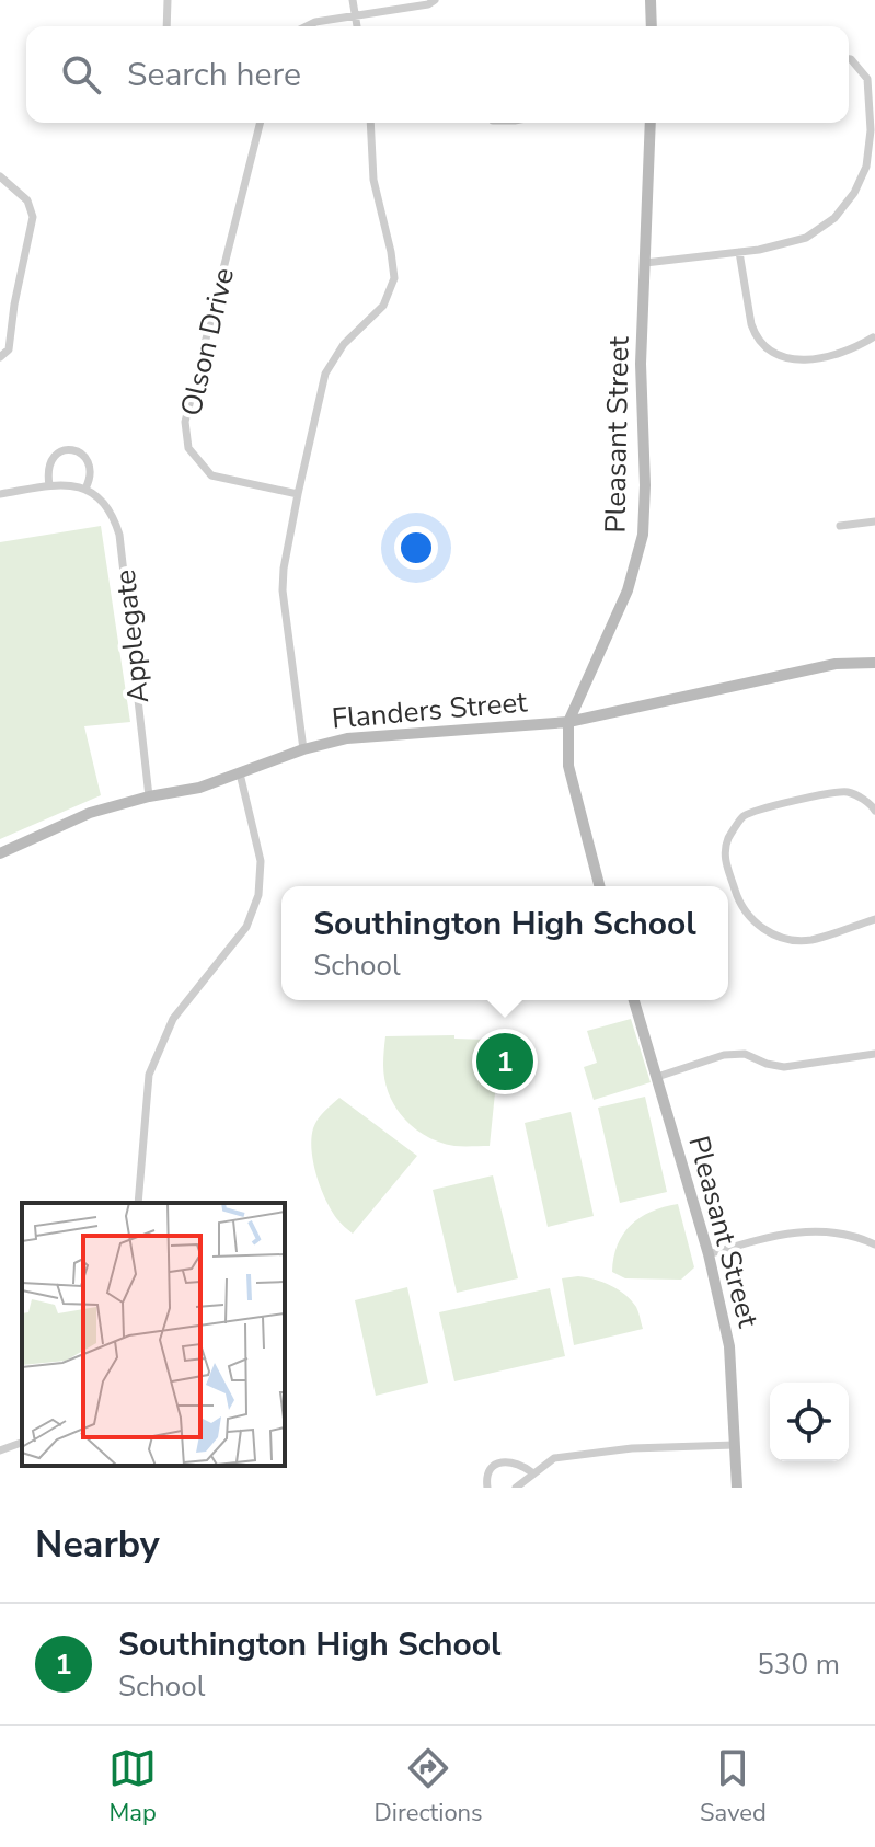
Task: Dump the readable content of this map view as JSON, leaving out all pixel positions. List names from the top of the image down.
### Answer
{
  "streets": {
    "street": [
      "Olson Drive",
      "Pleasant Street",
      "Applegate",
      "Flanders Street"
    ]
  },
  "crossings": [
    ["Pleasant Street", "Flanders Street"],
    ["Applegate", "Flanders Street"]
  ],
  "page": {
    "search": "Search here",
    "popup": ["Southington High School", "School"],
    "pins": "1",
    "heading": "Nearby",
    "list": [
      {
        "mark": "1",
        "name": "Southington High School",
        "note": "School",
        "value": "530 m"
      }
    ],
    "nav": ["Map", "Directions", "Saved"]
  }
}
